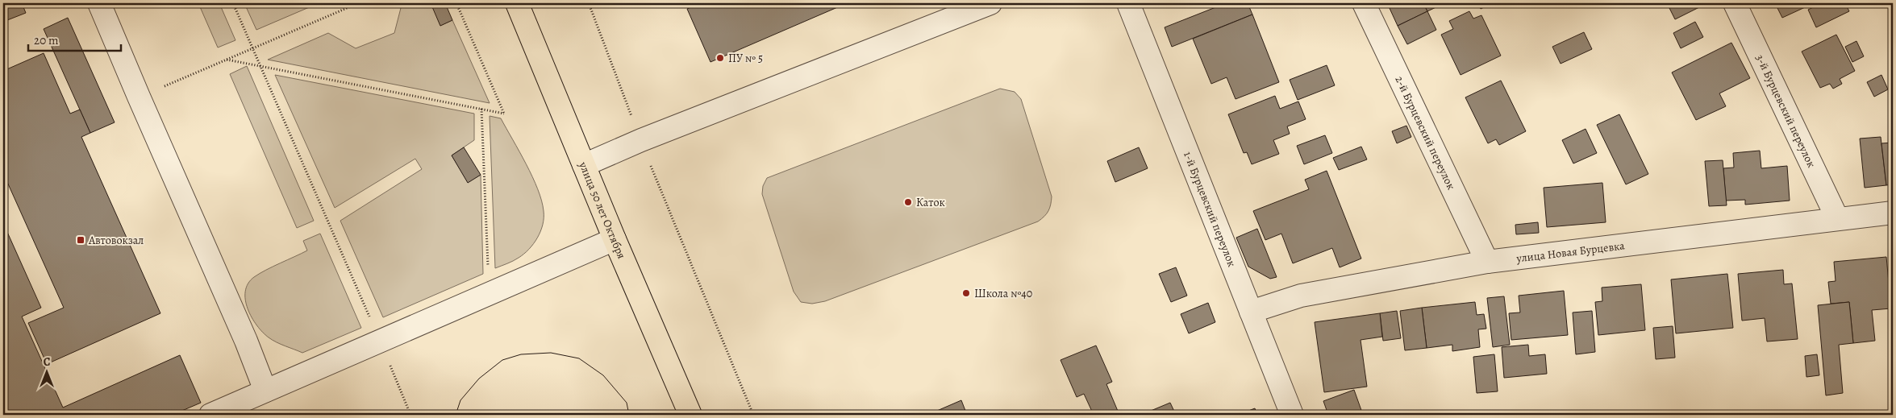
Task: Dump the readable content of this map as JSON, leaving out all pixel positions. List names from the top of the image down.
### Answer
{
  "streets": {
    "main road": ["улица 50 лет Октября"],
    "street": [
      "3-й Бурцевский переулок",
      "2-й Бурцевский переулок",
      "1-й Бурцевский переулок",
      "улица Новая Бурцевка"
    ]
  },
  "crossings": [
    ["3-й Бурцевский переулок", "улица Новая Бурцевка"],
    ["2-й Бурцевский переулок", "улица Новая Бурцевка"],
    ["1-й Бурцевский переулок", "улица Новая Бурцевка"]
  ],
  "places": {
    "other": ["ПУ № 5", "Каток", "Школа №40"],
    "transit": ["Автовокзал"]
  },
  "scale_bar": "20 m",
  "north": "top"
}
